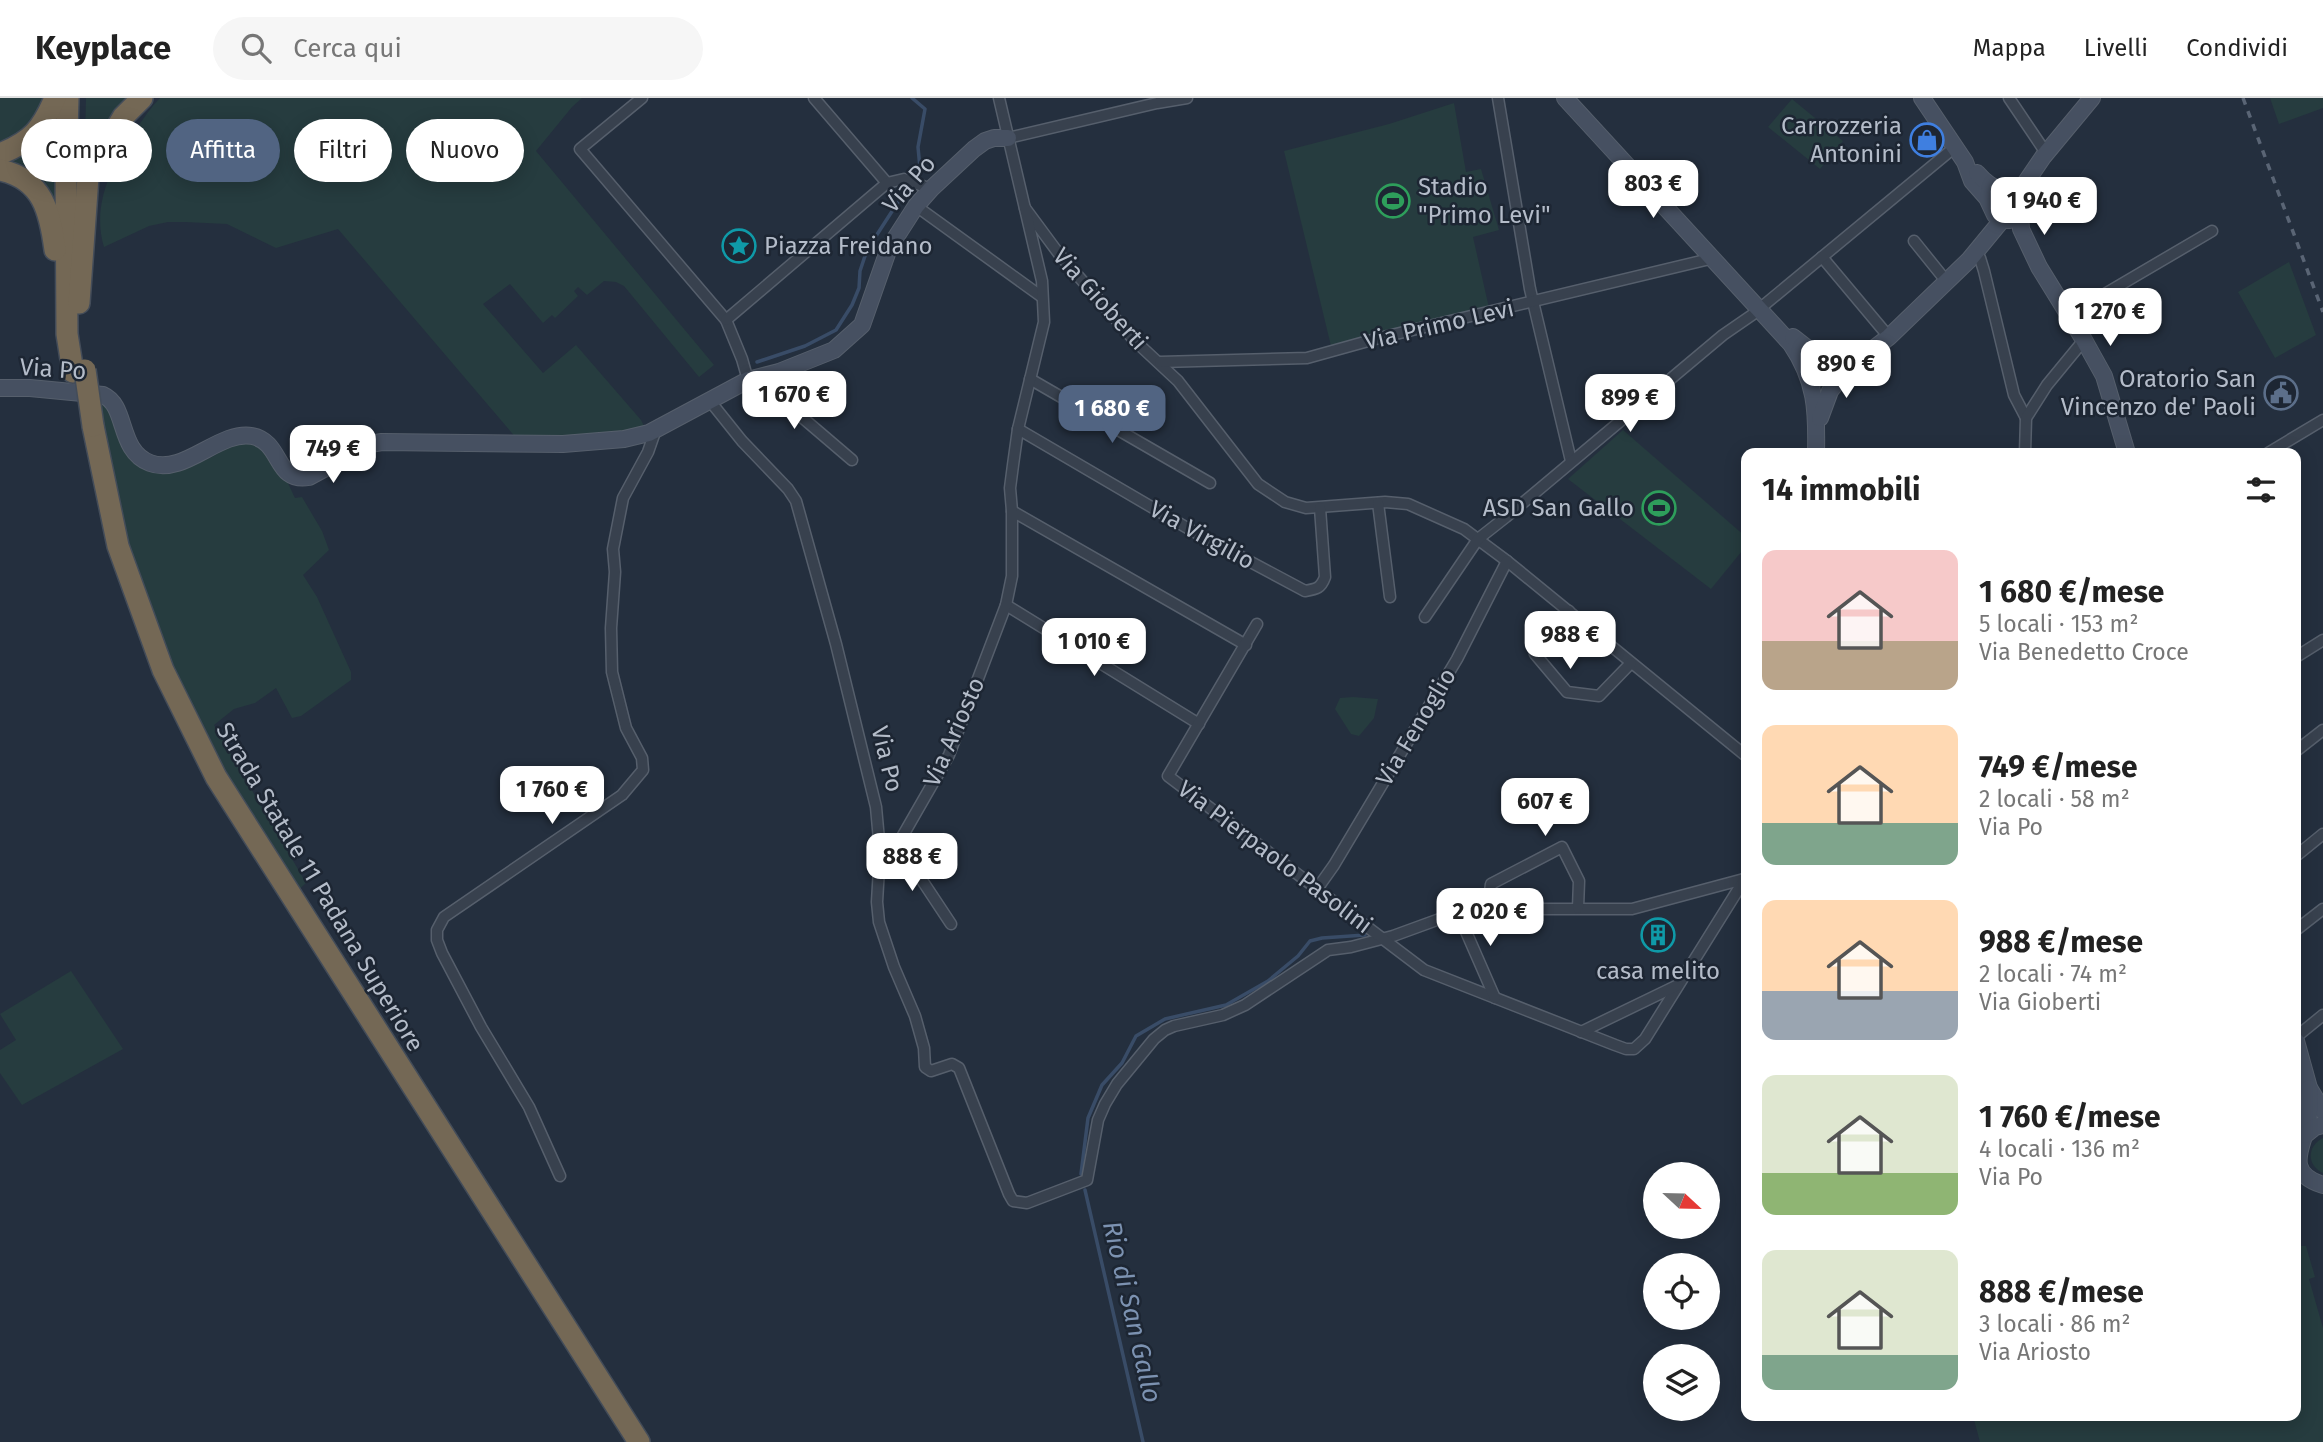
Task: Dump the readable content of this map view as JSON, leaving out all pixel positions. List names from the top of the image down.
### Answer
{
  "streets": {
    "highway": ["Strada Statale 11 Padana Superiore"],
    "street": [
      "Via Po",
      "Via Gioberti",
      "Via Primo Levi",
      "Via Virgilio",
      "Via Fenoglio",
      "Via Ariosto",
      "Via Pierpaolo Pasolini"
    ]
  },
  "crossings": [
    ["Via Po", "Via Pierpaolo Pasolini"],
    ["Via Gioberti", "Via Primo Levi"],
    ["Via Gioberti", "Via Virgilio"],
    ["Via Gioberti", "Via Fenoglio"],
    ["Via Fenoglio", "Via Pierpaolo Pasolini"]
  ],
  "water": ["Rio di San Gallo"],
  "places": {
    "shop": ["Carrozzeria Antonini"],
    "sports": ["Stadio \"Primo Levi\"", "ASD San Gallo"],
    "place": ["Piazza Freidano"],
    "public building": ["Oratorio San Vincenzo de' Paoli"],
    "building": ["casa melito"]
  },
  "north": "right",
  "page": {
    "header": "Keyplace",
    "search": "Cerca qui",
    "nav": ["Mappa", "Livelli", "Condividi"],
    "chip": [
      "Compra",
      "Affitta",
      "Filtri",
      "Nuovo"
    ],
    "price": [
      "803 €",
      "1 940 €",
      "1 270 €",
      "890 €",
      "1 670 €",
      "899 €",
      "1 680 €",
      "749 €",
      "988 €",
      "1 010 €",
      "1 760 €",
      "607 €",
      "888 €",
      "2 020 €"
    ],
    "heading": "14 immobili",
    "list": [
      {
        "name": "1 680 €/mese",
        "note": "5 locali · 153 m² · Via Benedetto Croce"
      },
      {
        "name": "749 €/mese",
        "note": "2 locali · 58 m² · Via Po"
      },
      {
        "name": "988 €/mese",
        "note": "2 locali · 74 m² · Via Gioberti"
      },
      {
        "name": "1 760 €/mese",
        "note": "4 locali · 136 m² · Via Po"
      },
      {
        "name": "888 €/mese",
        "note": "3 locali · 86 m² · Via Ariosto"
      }
    ]
  }
}
